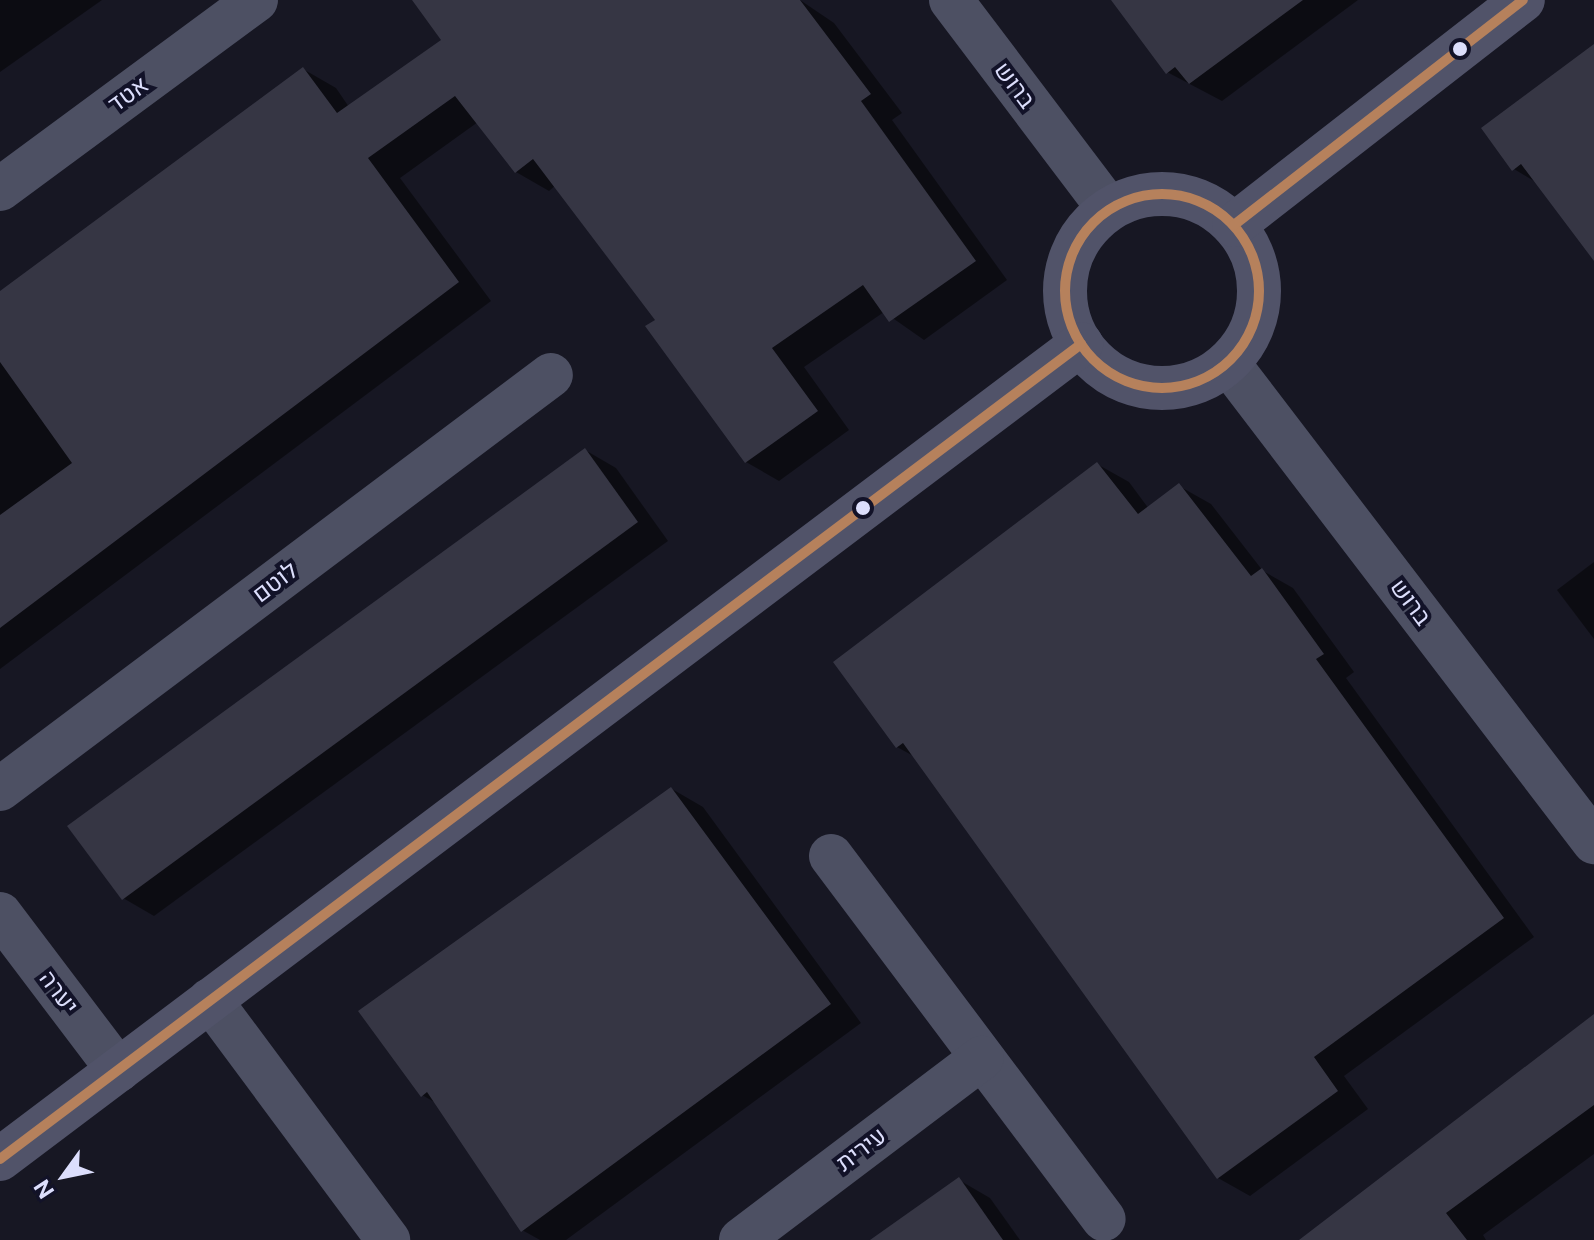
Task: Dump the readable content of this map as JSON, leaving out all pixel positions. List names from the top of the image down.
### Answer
{
  "streets": {
    "street": [
      "ברוש",
      "אטד",
      "לוטם",
      "יערה",
      "עירית"
    ]
  },
  "north": "bottom left"
}
